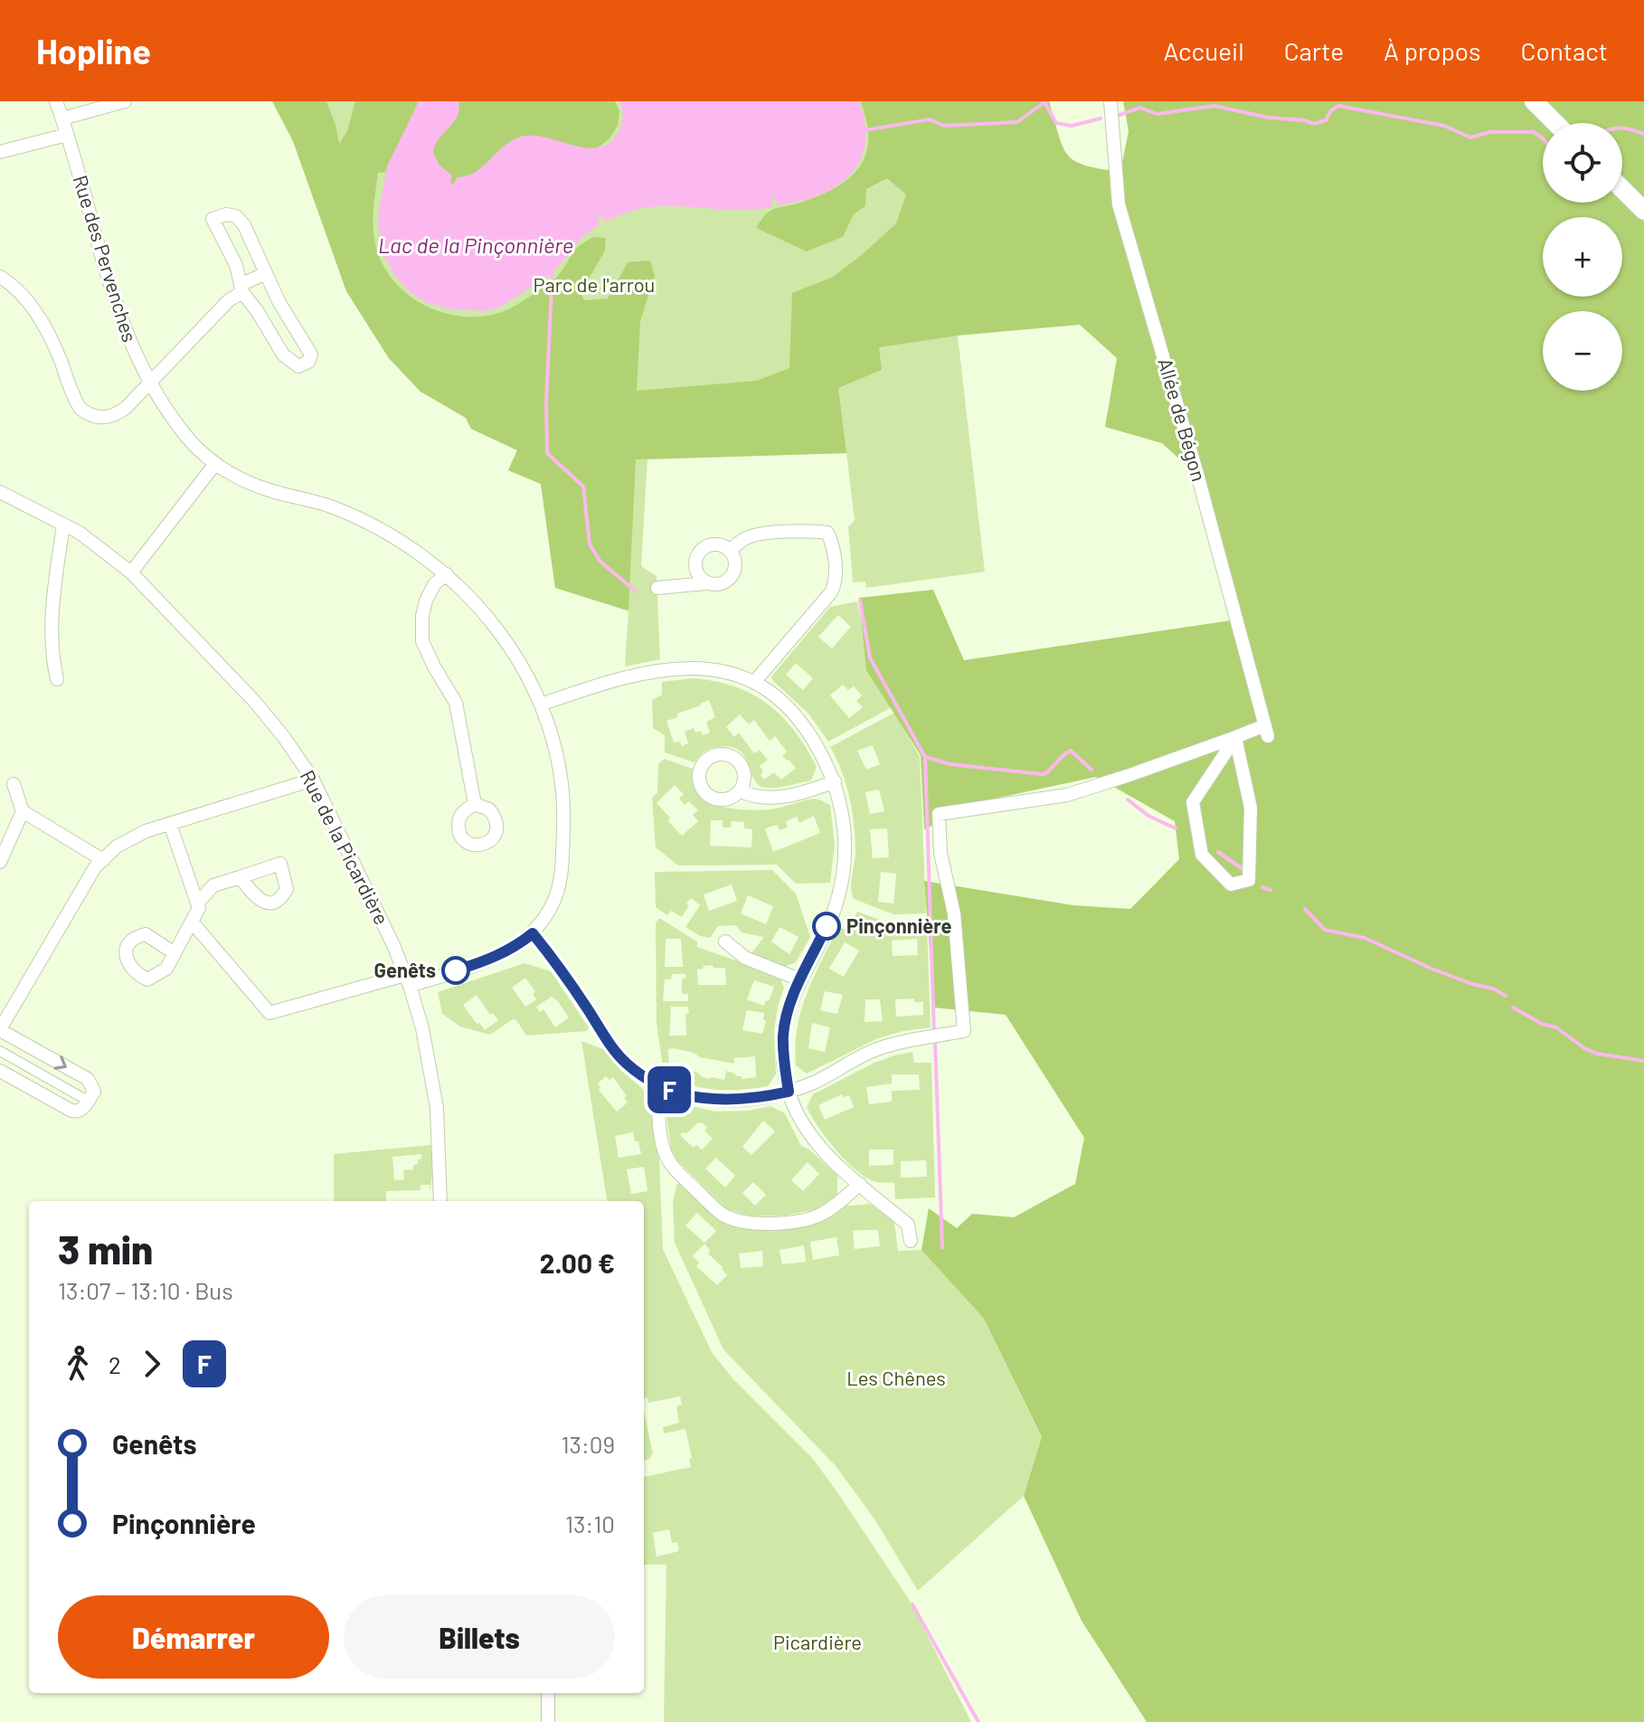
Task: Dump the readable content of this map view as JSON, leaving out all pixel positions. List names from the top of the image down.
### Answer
{
  "streets": {
    "street": ["Rue des Pervenches", "Allée de Bégon", "Rue de la Picardière"]
  },
  "crossings": [
    ["Rue des Pervenches", "Rue de la Picardière"]
  ],
  "water": ["Lac de la Pinçonnière"],
  "parks": ["Parc de l'arrou", "Les Chênes", "Picardière"],
  "places": ["Pinçonnière", "Genêts"],
  "lines": ["bus line F"],
  "page": {
    "header": "Hopline",
    "nav": [
      "Accueil",
      "Carte",
      "À propos",
      "Contact"
    ],
    "on_map": "F",
    "map_buttons": ["+", "−"],
    "heading": ["3 min", "13:07 – 13:10 · Bus", "2.00 €"],
    "legs": ["2", "F"],
    "list": [
      {
        "name": "Genêts",
        "value": "13:09"
      },
      {
        "name": "Pinçonnière",
        "value": "13:10"
      }
    ],
    "buttons": ["Démarrer", "Billets"]
  }
}
